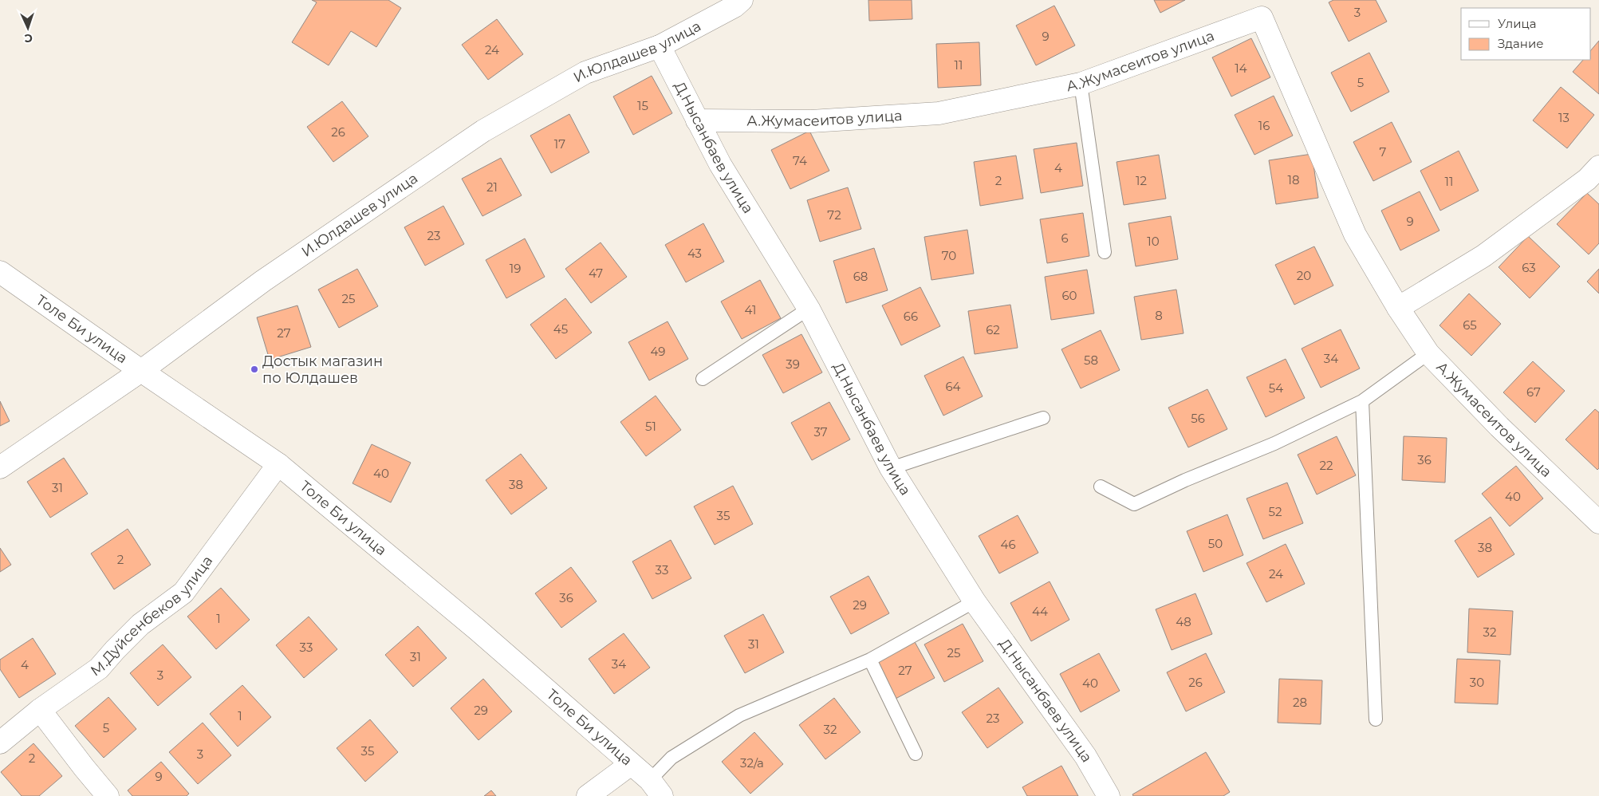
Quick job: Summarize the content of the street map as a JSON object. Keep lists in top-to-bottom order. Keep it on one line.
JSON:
{"streets":{"street":["И.Юлдашев улица","А.Жумасеитов улица","Д.Нысанбаев улица","Толе Би улица","М.Дуйсенбеков улица"]},"crossings":[["И.Юлдашев улица","Д.Нысанбаев улица"],["И.Юлдашев улица","Толе Би улица"],["А.Жумасеитов улица","Д.Нысанбаев улица"],["Толе Би улица","М.Дуйсенбеков улица"]],"places":["Достык магазин по Юлдашев"],"house_numbers":["3","9","24","11","14","5","15","13","16","26","17","7","74","4","18","2","12","11","21","72","9","23","6","10","43","70","63","19","47","20","68","60","25","41","8","66","65","45","62","27","49","34","58","39","64","54","67","56","51","37","36","22","40","38","31","40","52","35","50","46","38","2","33","24","36","29","44","1","48","32","31","33","25","31","34","4","27","3","26","30","40","28","29","1","23","5","32","35","3","2","32/a","9"],"legend":["Улица","Здание"],"north":"bottom"}
